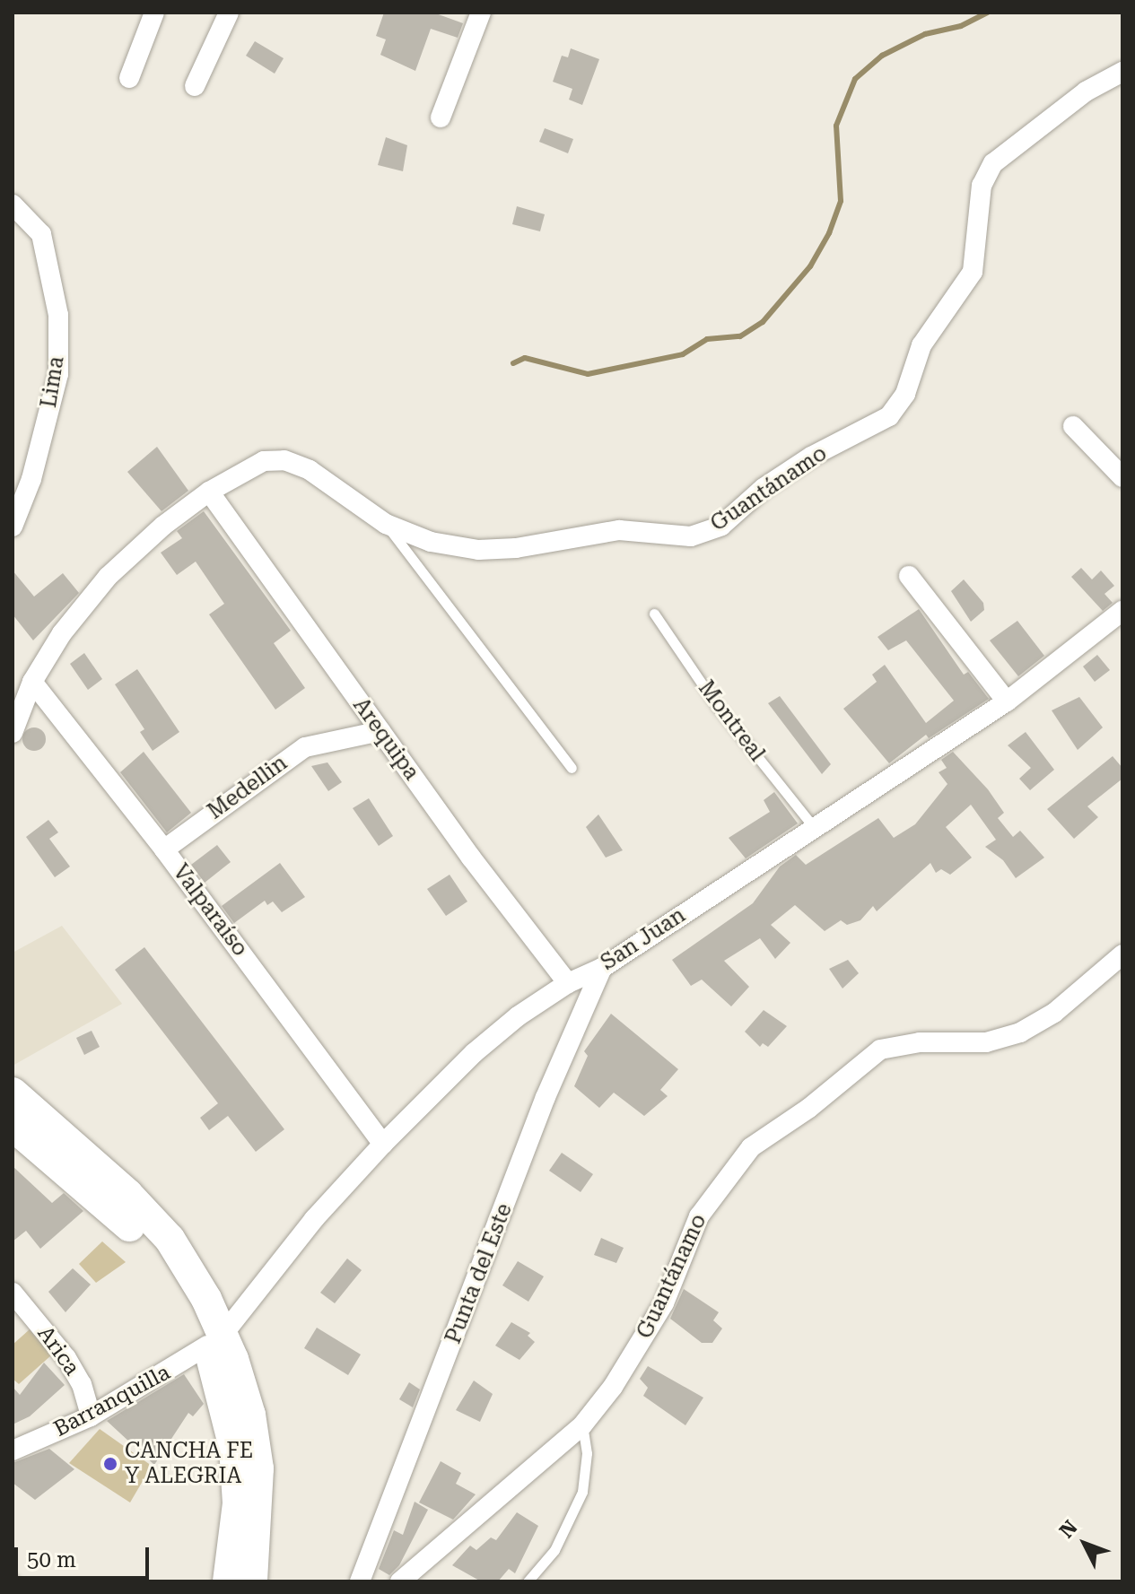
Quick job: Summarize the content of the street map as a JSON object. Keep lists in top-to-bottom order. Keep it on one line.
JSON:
{"streets":{"street":["Lima","Guantánamo","Arequipa","Medellin","Valparaíso","San Juan","Punta del Este","Arica","Barranquilla"],"lane":["Montreal"]},"crossings":[["Guantánamo","Arequipa"],["Guantánamo","Valparaíso"],["Montreal","San Juan"],["Arequipa","Medellin"],["Arequipa","San Juan"],["Medellin","Valparaíso"],["Valparaíso","San Juan"],["San Juan","Punta del Este"],["San Juan","Barranquilla"],["Arica","Barranquilla"]],"places":["CANCHA FE Y ALEGRIA"],"scale_bar":"50 m","north":"top left"}
